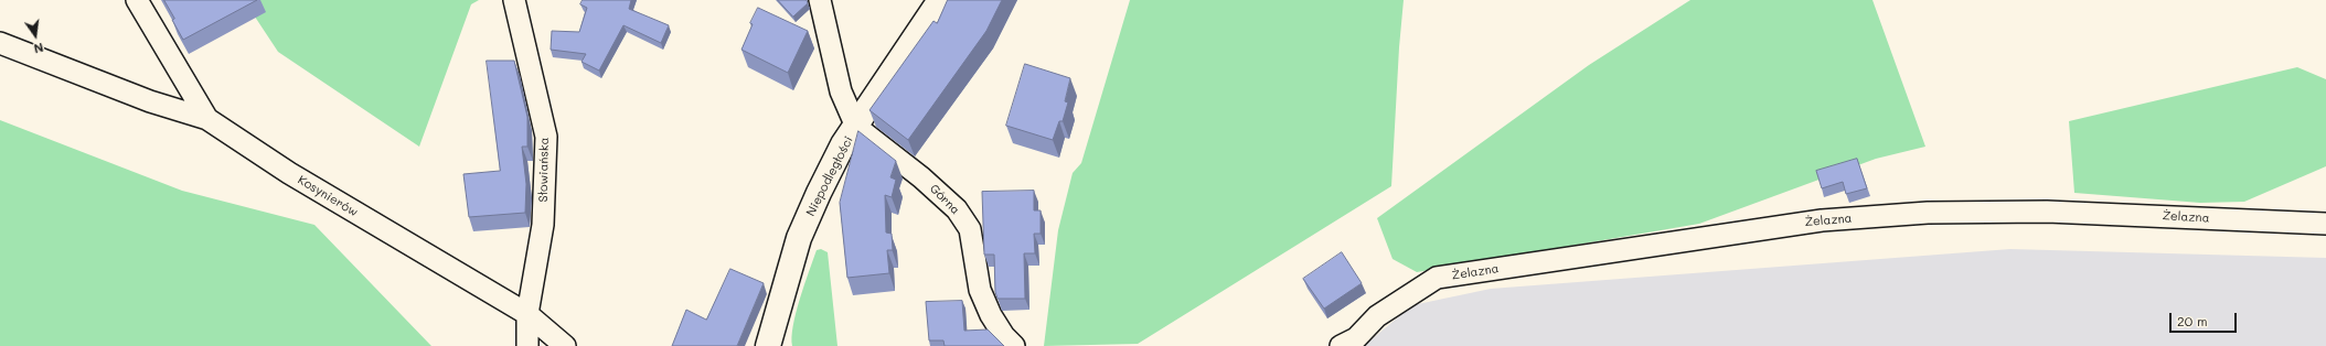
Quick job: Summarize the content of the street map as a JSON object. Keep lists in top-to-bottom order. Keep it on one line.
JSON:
{"streets":{"main road":["Niepodległości"],"street":["Słowiańska","Kosynierów","Górna","Żelazna"]},"crossings":[["Słowiańska","Kosynierów"],["Niepodległości","Górna"]],"scale_bar":"20 m","north":"bottom"}
